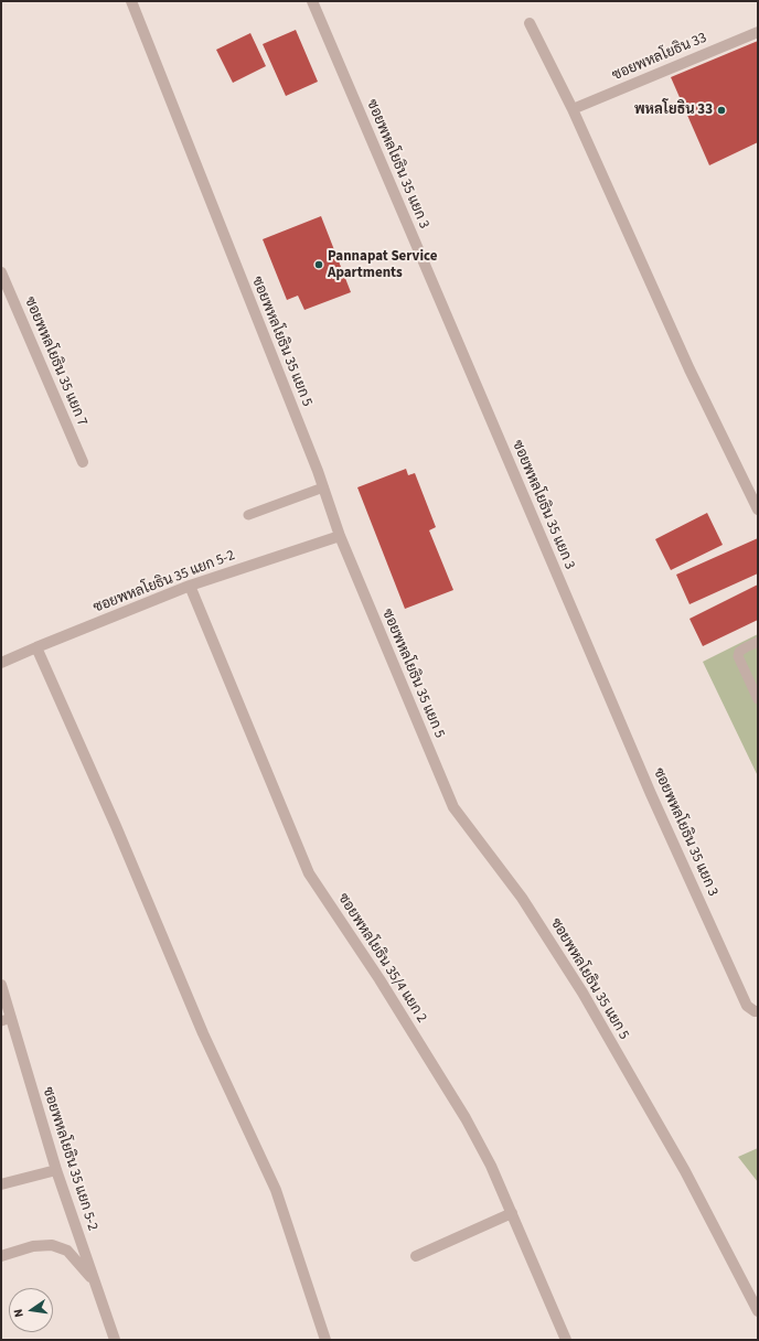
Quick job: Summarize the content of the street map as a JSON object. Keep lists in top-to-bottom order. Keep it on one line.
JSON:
{"streets":{"street":["ซอยพหลโยธิน 33","ซอยพหลโยธิน 35 แยก 3","ซอยพหลโยธิน 35 แยก 5","ซอยพหลโยธิน 35 แยก 7","ซอยพหลโยธิน 35 แยก 5-2","ซอยพหลโยธิน 35/4 แยก 2"]},"crossings":[["ซอยพหลโยธิน 35 แยก 5","ซอยพหลโยธิน 35 แยก 5-2"],["ซอยพหลโยธิน 35 แยก 5-2","ซอยพหลโยธิน 35/4 แยก 2"]],"places":["พหลโยธิน 33","Pannapat Service Apartments"],"north":"left"}
